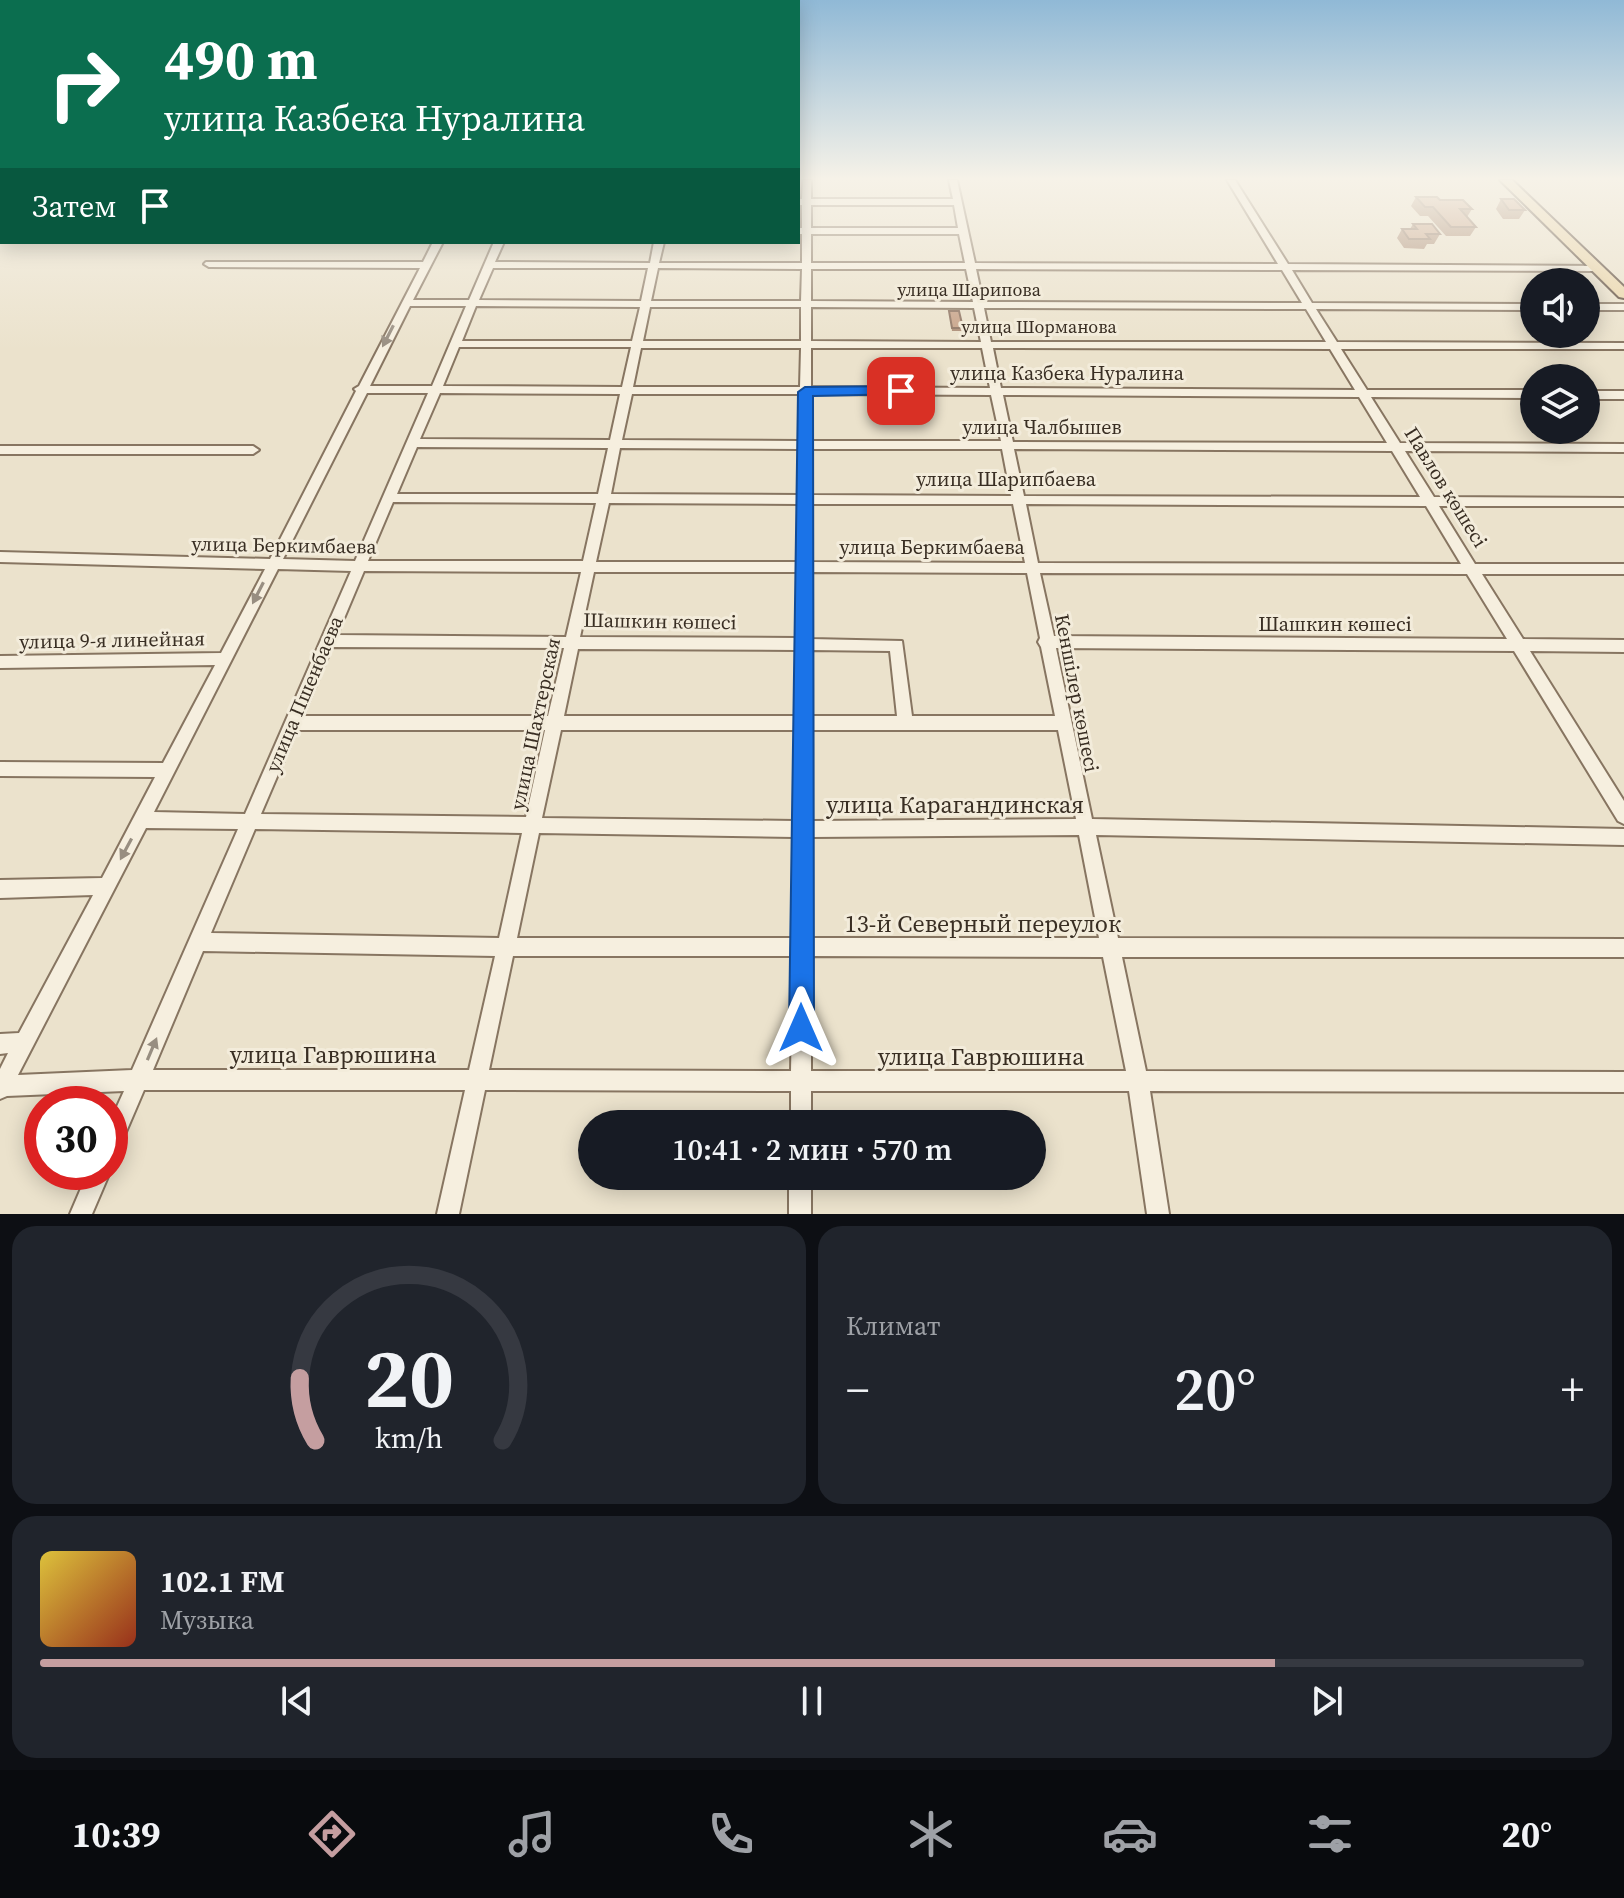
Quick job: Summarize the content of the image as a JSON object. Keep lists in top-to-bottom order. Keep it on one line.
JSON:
{"streets":{"street":["улица Шарипова","улица Шорманова","улица Казбека Нуралина","улица Чалбышев","улица Шарипбаева","Павлов көшесі","улица Беркимбаева","Шашкин көшесі","улица 9-я линейная","Кеншілер көшесі","улица Пшенбаева","улица Шахтерская","улица Карагандинская","13-й Северный переулок","улица Гаврюшина"]},"crossings":[["улица Шарипова","Павлов көшесі"],["улица Шарипова","Кеншілер көшесі"],["улица Шарипова","улица Пшенбаева"],["улица Шарипова","улица Шахтерская"],["улица Шорманова","Павлов көшесі"],["улица Шорманова","Кеншілер көшесі"],["улица Шорманова","улица Пшенбаева"],["улица Шорманова","улица Шахтерская"],["улица Казбека Нуралина","Павлов көшесі"],["улица Казбека Нуралина","Кеншілер көшесі"],["улица Казбека Нуралина","улица Пшенбаева"],["улица Казбека Нуралина","улица Шахтерская"],["улица Чалбышев","Павлов көшесі"],["улица Чалбышев","Кеншілер көшесі"],["улица Чалбышев","улица Пшенбаева"],["улица Чалбышев","улица Шахтерская"],["улица Шарипбаева","Павлов көшесі"],["улица Шарипбаева","Кеншілер көшесі"],["улица Шарипбаева","улица Пшенбаева"],["улица Шарипбаева","улица Шахтерская"],["Павлов көшесі","улица Беркимбаева"],["Павлов көшесі","Шашкин көшесі"],["улица Беркимбаева","Кеншілер көшесі"],["улица Беркимбаева","улица Пшенбаева"],["улица Беркимбаева","улица Шахтерская"],["Шашкин көшесі","Кеншілер көшесі"],["Шашкин көшесі","улица Пшенбаева"],["Шашкин көшесі","улица Шахтерская"],["Кеншілер көшесі","улица Карагандинская"],["Кеншілер көшесі","13-й Северный переулок"],["Кеншілер көшесі","улица Гаврюшина"],["улица Пшенбаева","улица Карагандинская"],["улица Пшенбаева","13-й Северный переулок"],["улица Пшенбаева","улица Гаврюшина"],["улица Шахтерская","улица Карагандинская"],["улица Шахтерская","13-й Северный переулок"],["улица Шахтерская","улица Гаврюшина"]],"page":{"turn":["490 m","улица Казбека Нуралина"],"then":"Затем","limit":"30","trip":"10:41 · 2 мин · 570 m","tile":"Климат","heat":["−","20°","+"],"song":["102.1 FM","Музыка"],"tabs":["10:39","20°"],"gauge":["20","km/h"]}}
